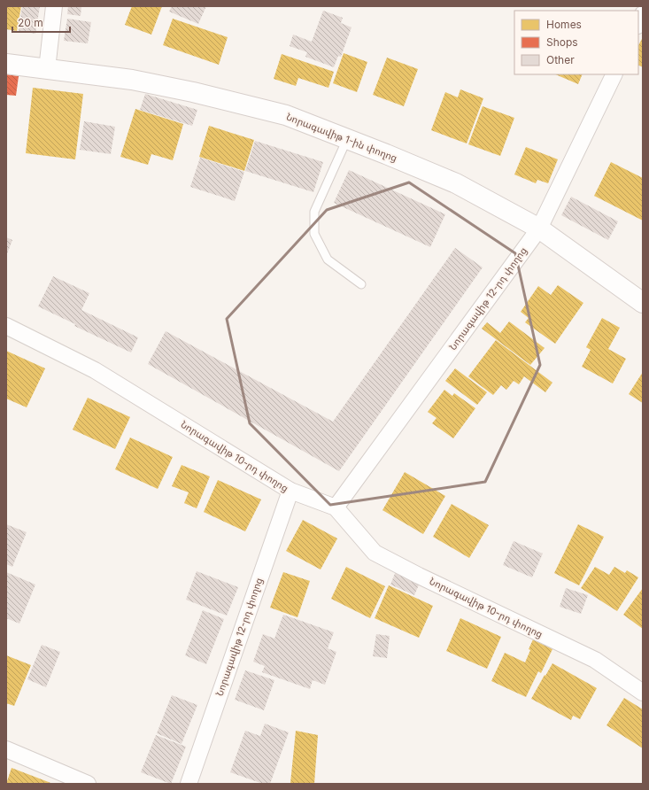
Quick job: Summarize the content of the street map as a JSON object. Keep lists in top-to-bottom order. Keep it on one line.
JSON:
{"streets":{"main road":["Նորագավիթ 1-ին փողոց"],"street":["Նորագավիթ 12-րդ փողոց","Նորագավիթ 10-րդ փողոց"]},"crossings":[["Նորագավիթ 1-ին փողոց","Նորագավիթ 12-րդ փողոց"],["Նորագավիթ 12-րդ փողոց","Նորագավիթ 10-րդ փողոց"]],"legend":["Homes","Shops","Other"],"scale_bar":"20 m"}
